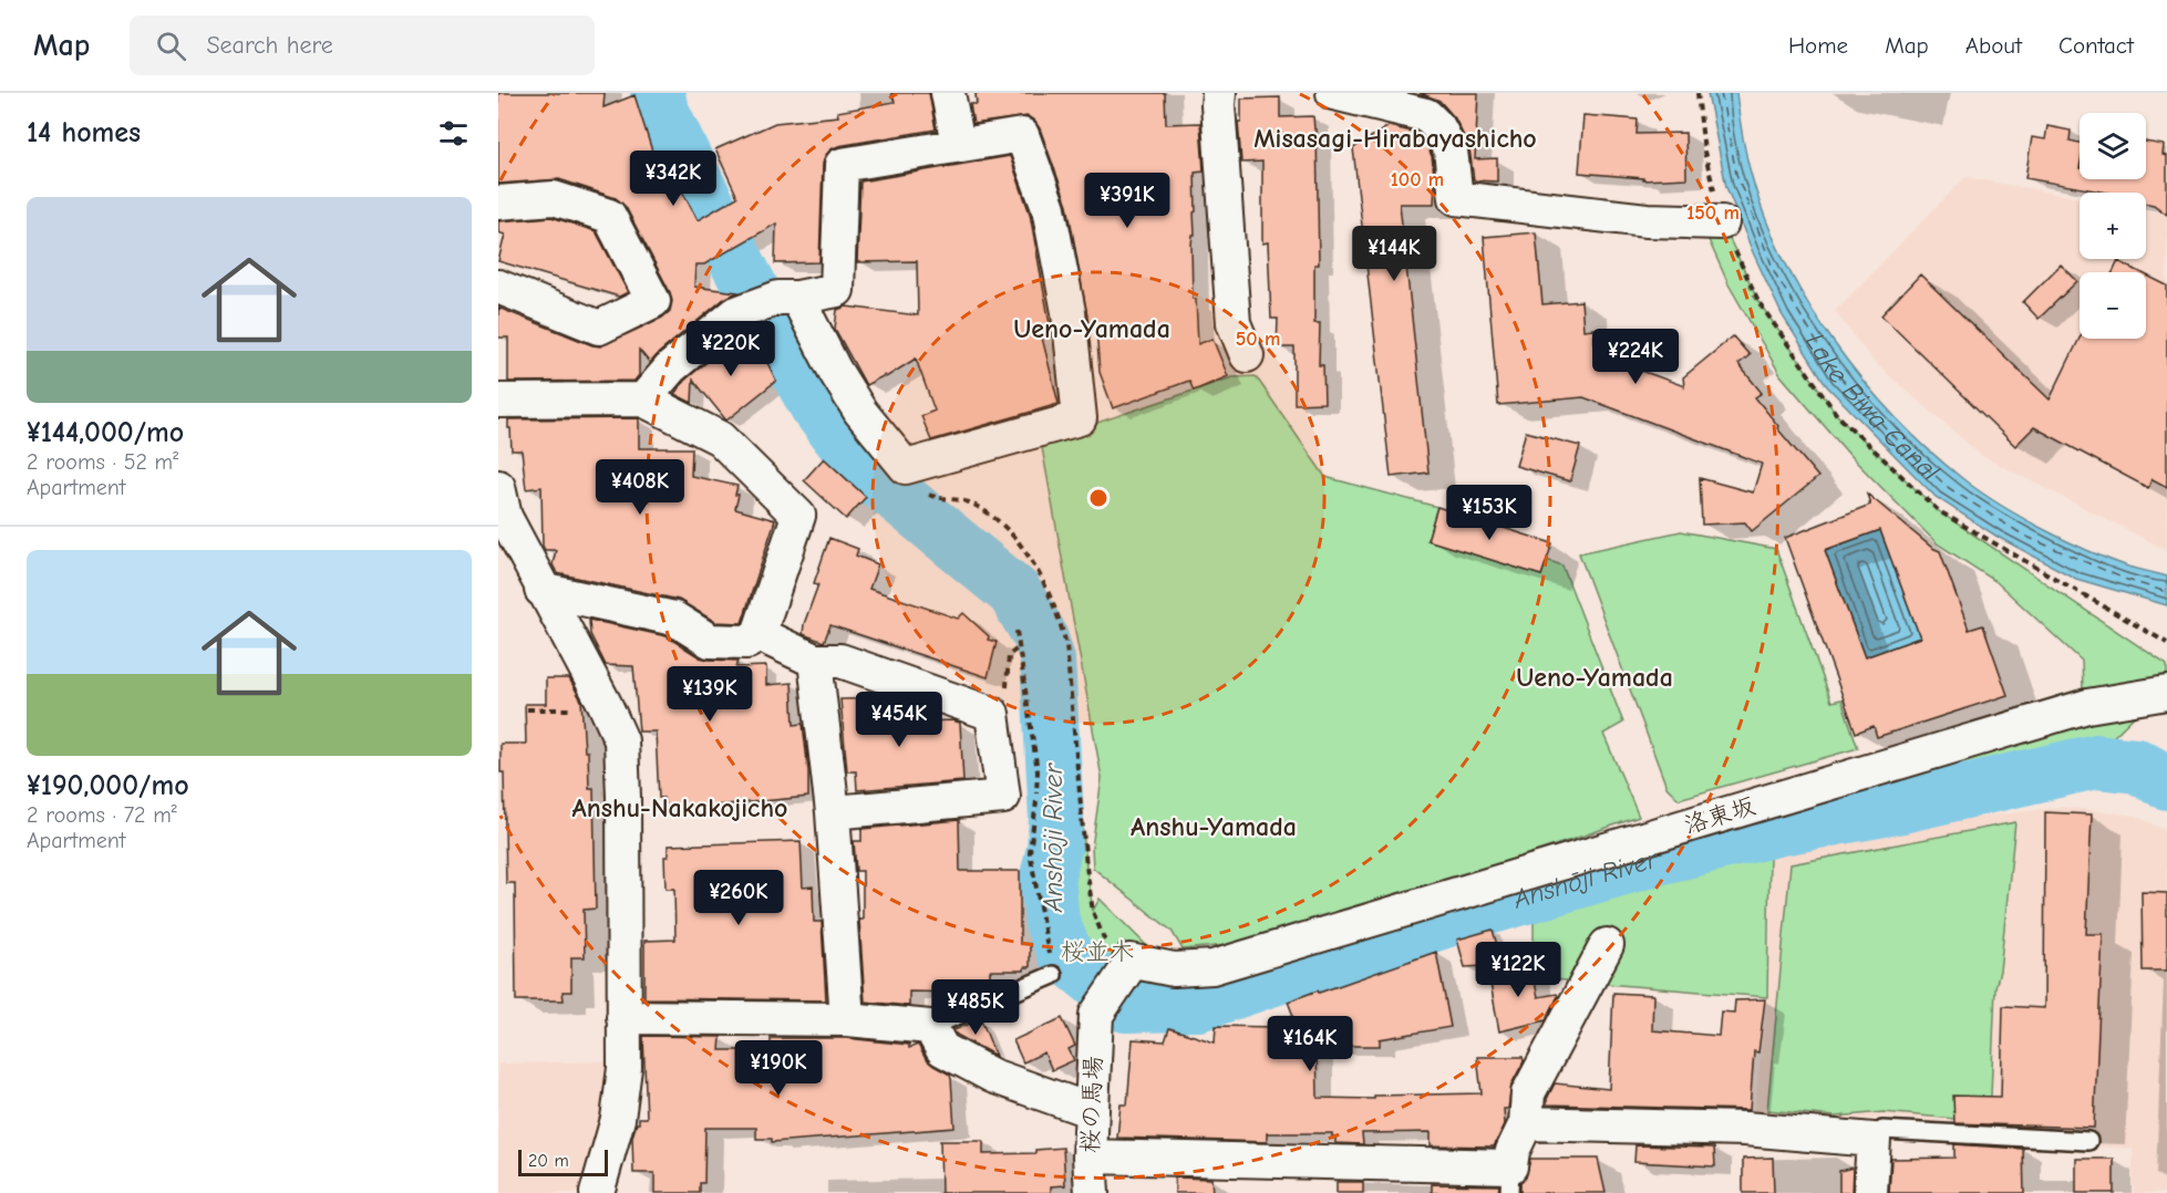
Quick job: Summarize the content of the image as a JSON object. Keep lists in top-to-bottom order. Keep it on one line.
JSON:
{"streets":{"street":["洛東坂","桜の馬場"]},"crossings":[["洛東坂","桜の馬場"]],"districts":["Misasagi-Hirabayashicho","Ueno-Yamada","Ueno-Yamada","Anshu-Nakakojicho","Anshu-Yamada"],"water":["Lake Biwa Canal","Anshōji River"],"parks":["桜並木"],"scale_bar":"20 m","page":{"header":"Map","search":"Search here","nav":["Home","Map","About","Contact"],"heading":"14 homes","map_buttons":["+","−"],"price":["¥342K","¥391K","¥144K","¥220K","¥224K","¥408K","¥153K","¥139K","¥454K","¥260K","¥122K","¥485K","¥164K","¥190K"],"list":[{"name":"¥144,000/mo","note":"2 rooms · 52 m² · Apartment"},{"name":"¥190,000/mo","note":"2 rooms · 72 m² · Apartment"}],"scale":"20 m"},"rings":["100 m","150 m","50 m"]}
